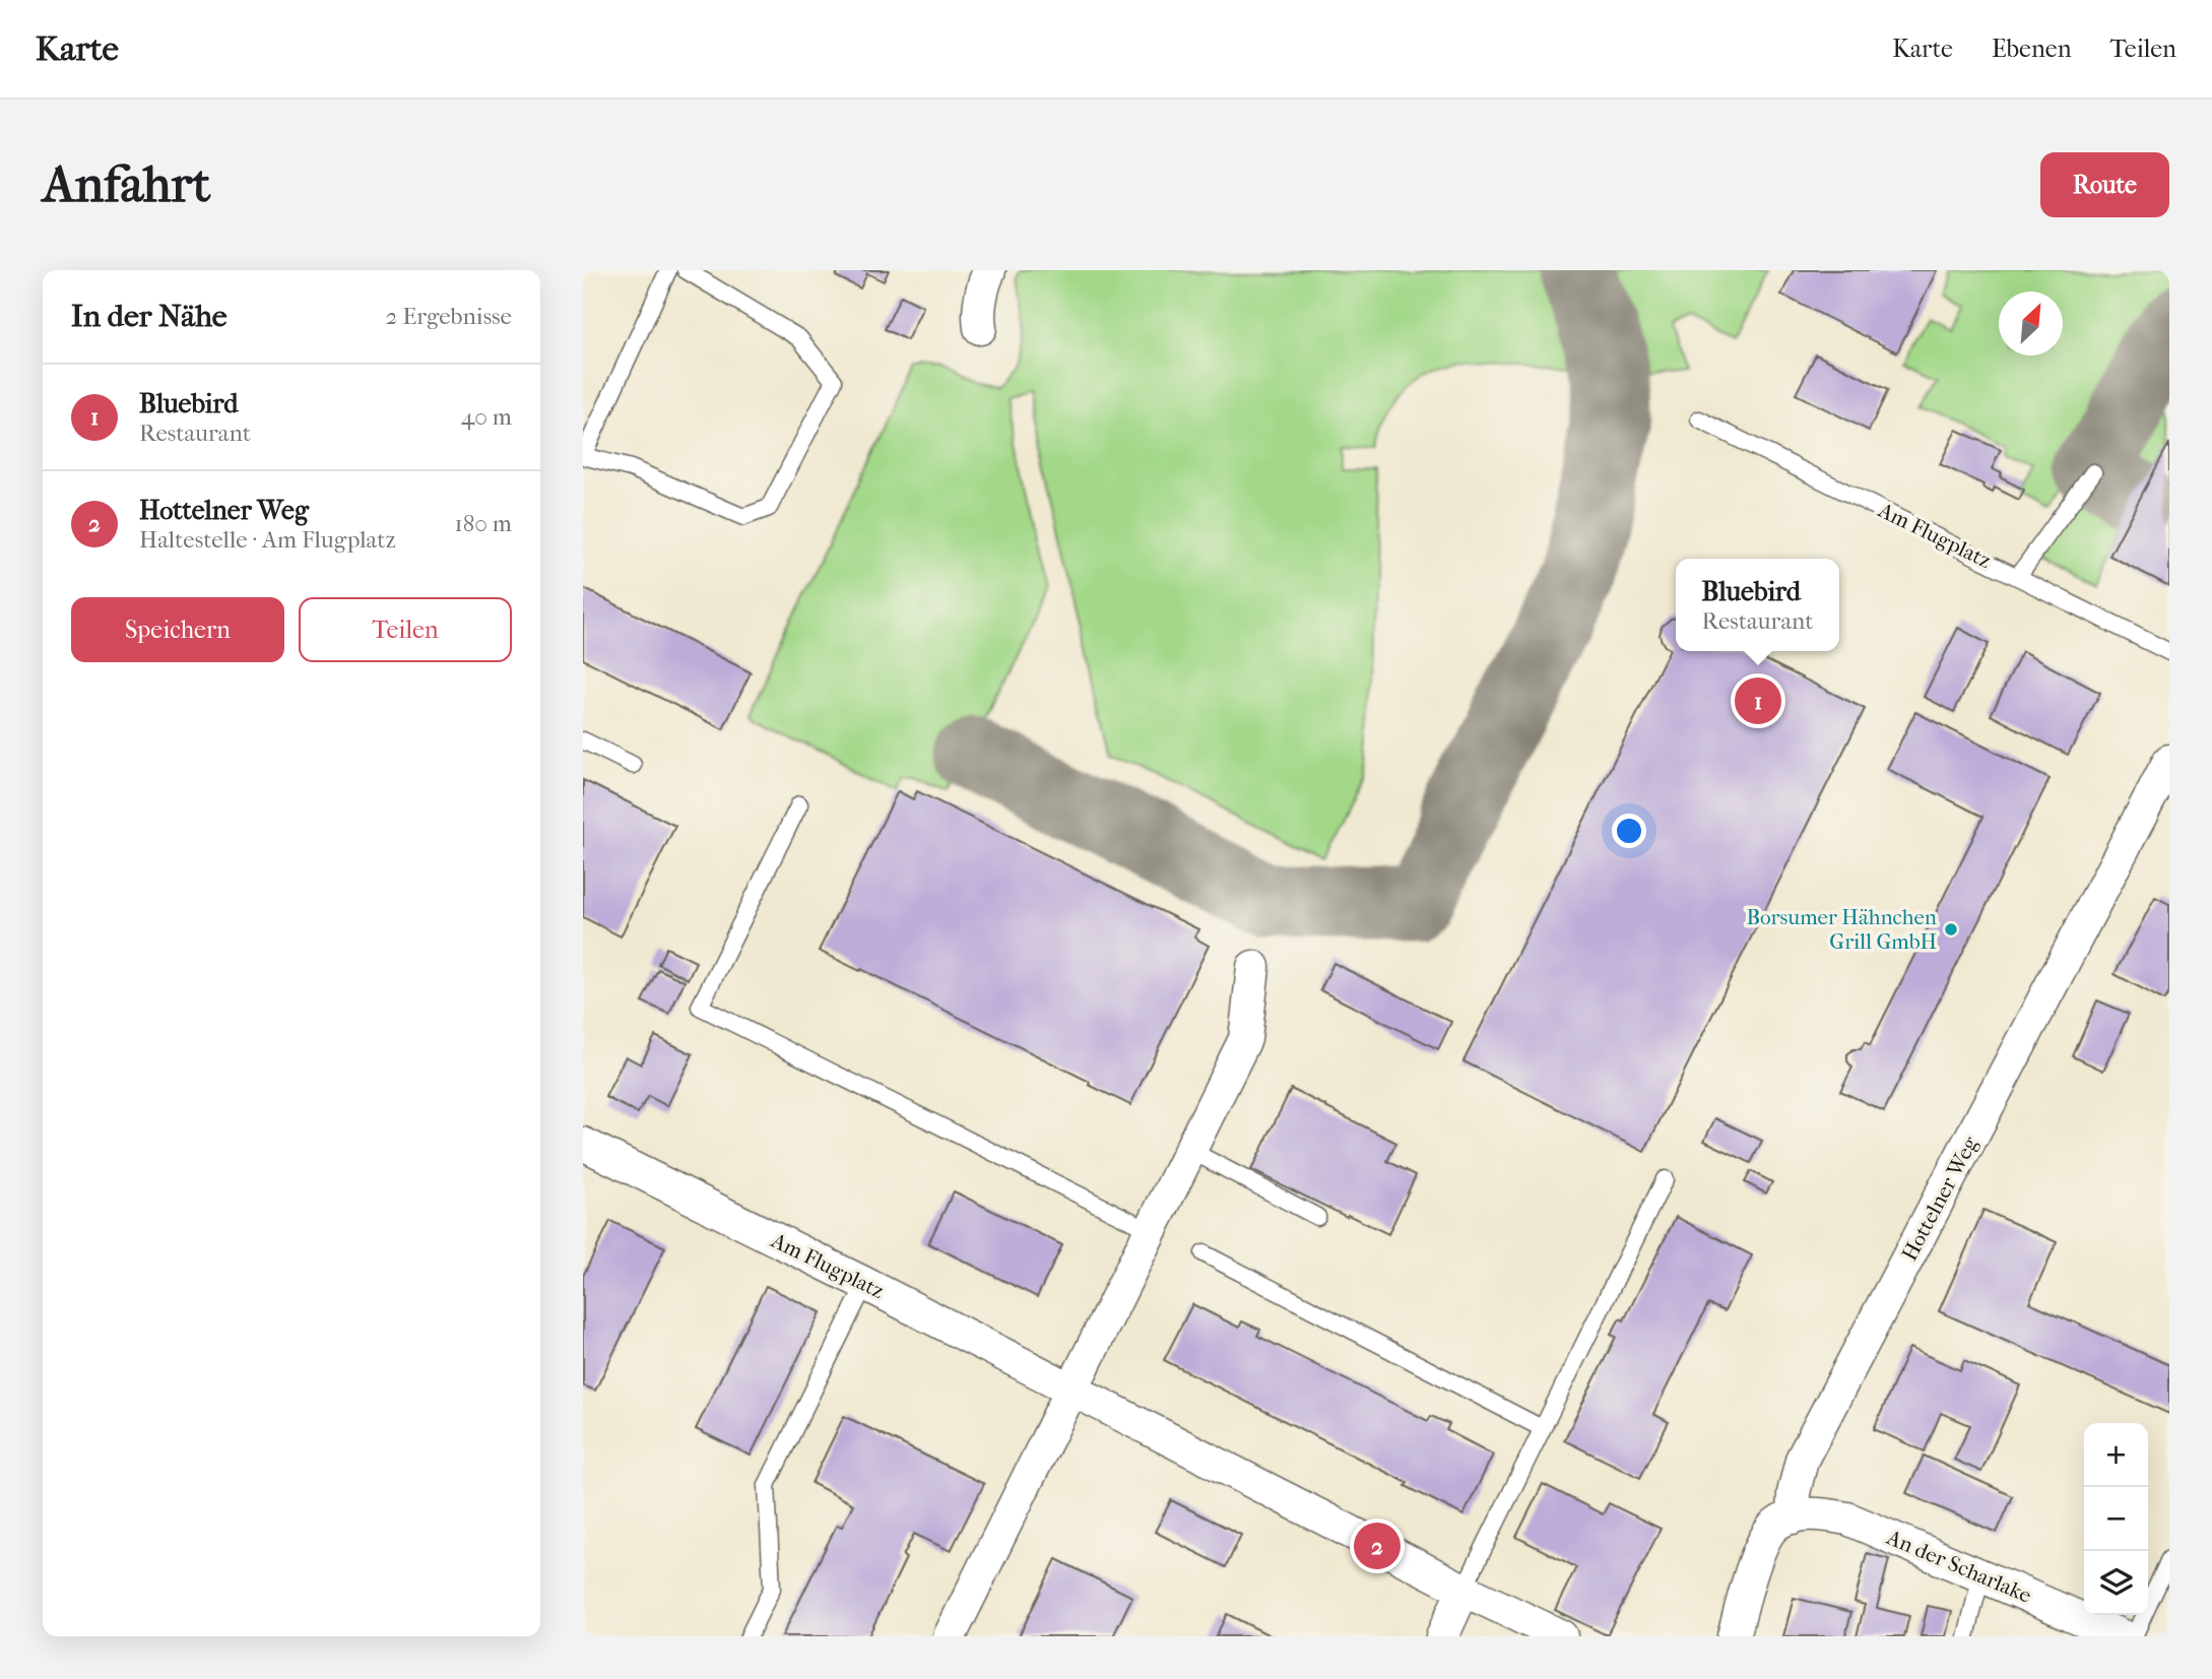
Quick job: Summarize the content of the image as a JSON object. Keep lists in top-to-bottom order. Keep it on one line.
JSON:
{"streets":{"street":["Am Flugplatz","Hottelner Weg","An der Scharlake"]},"crossings":[["Hottelner Weg","An der Scharlake"]],"places":["Borsumer Hähnchen Grill GmbH"],"north":"top right","page":{"header":"Karte","nav":["Karte","Ebenen","Teilen"],"buttons":["Route",["Speichern","Teilen"]],"title":"Anfahrt","heading":["In der Nähe","2 Ergebnisse"],"list":[{"mark":"1","name":"Bluebird","note":"Restaurant","value":"40 m"},{"mark":"2","name":"Hottelner Weg","note":"Haltestelle · Am Flugplatz","value":"180 m"}],"popup":["Bluebird","Restaurant"],"pins":["1","2"],"map_buttons":["+","−"]}}
